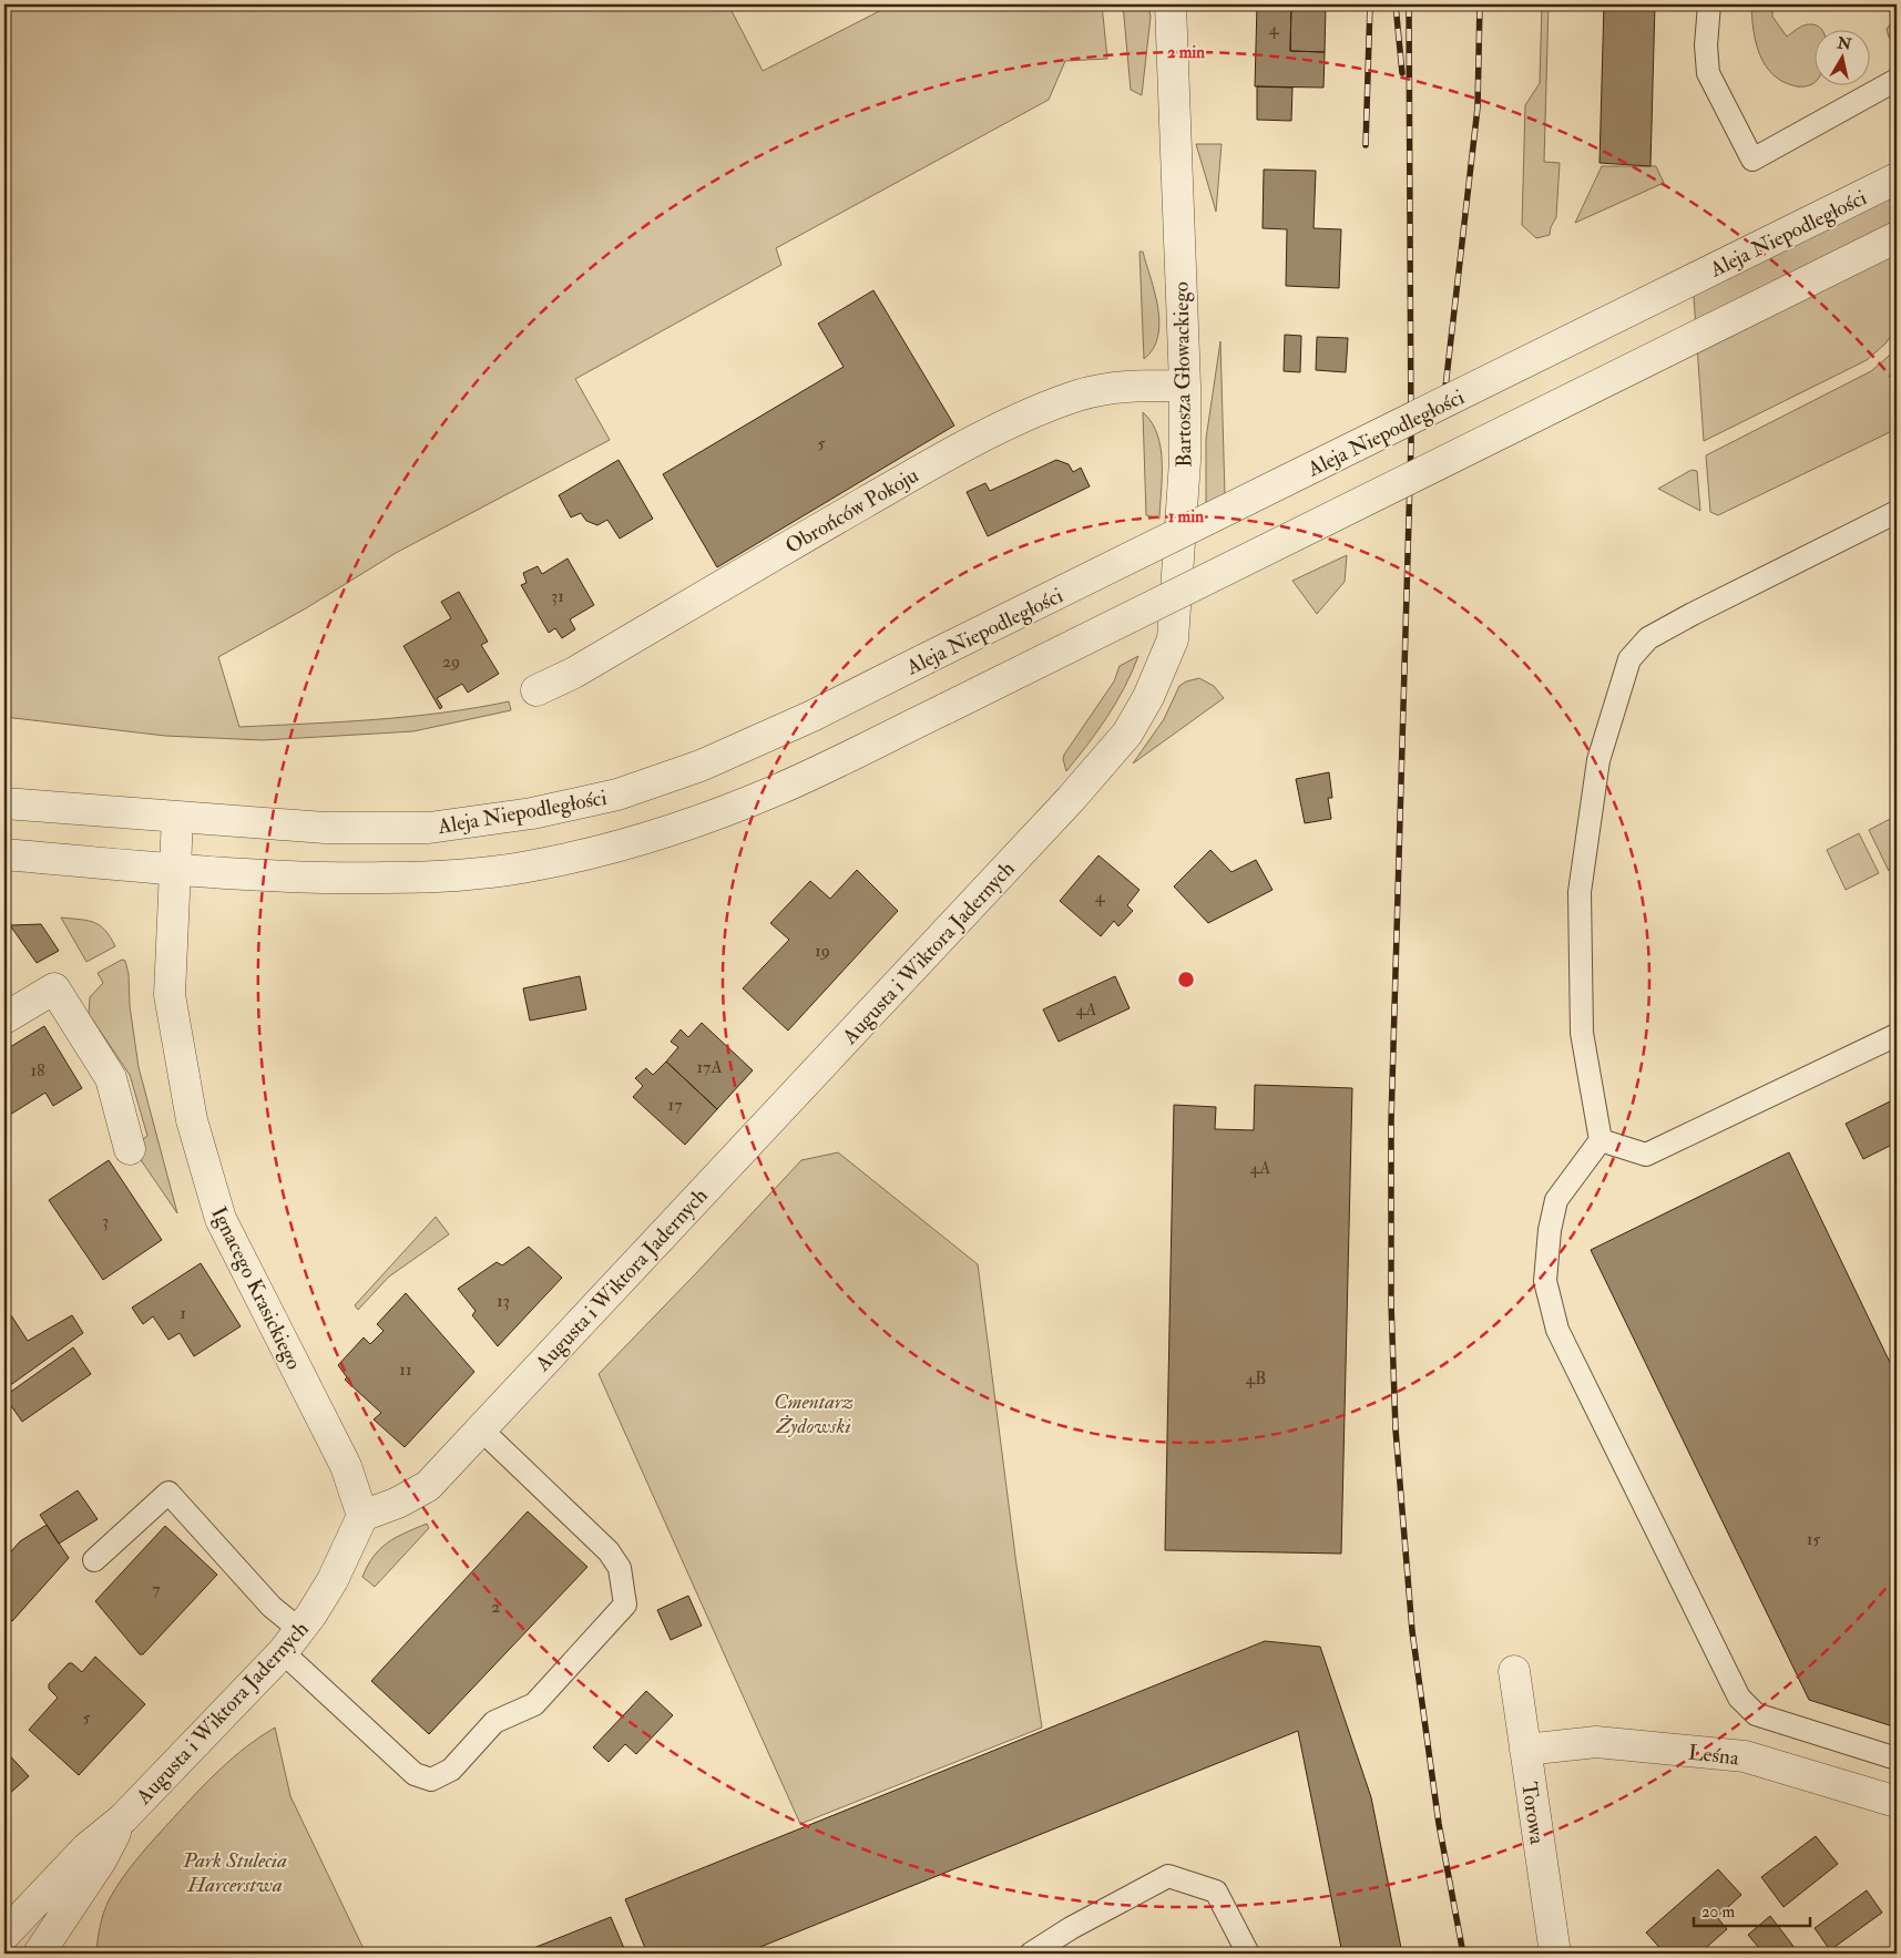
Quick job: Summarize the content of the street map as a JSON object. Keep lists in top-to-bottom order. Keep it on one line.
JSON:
{"streets":{"street":["Aleja Niepodległości","Bartosza Głowackiego","Obrońców Pokoju","Augusta i Wiktora Jadernych","Ignacego Krasickiego","Leśna","Torowa"]},"crossings":[["Aleja Niepodległości","Ignacego Krasickiego"],["Bartosza Głowackiego","Obrońców Pokoju"],["Bartosza Głowackiego","Augusta i Wiktora Jadernych"],["Augusta i Wiktora Jadernych","Ignacego Krasickiego"],["Leśna","Torowa"]],"parks":["Cmentarz Żydowski","Park Stulecia Harcerstwa"],"house_numbers":["4","5","31","29","4","19","4A","17A","18","17","4A","3","13","1","11","4B","15","7","2","5"],"scale_bar":"20 m","north":"top","rings":["2 min","1 min"]}
